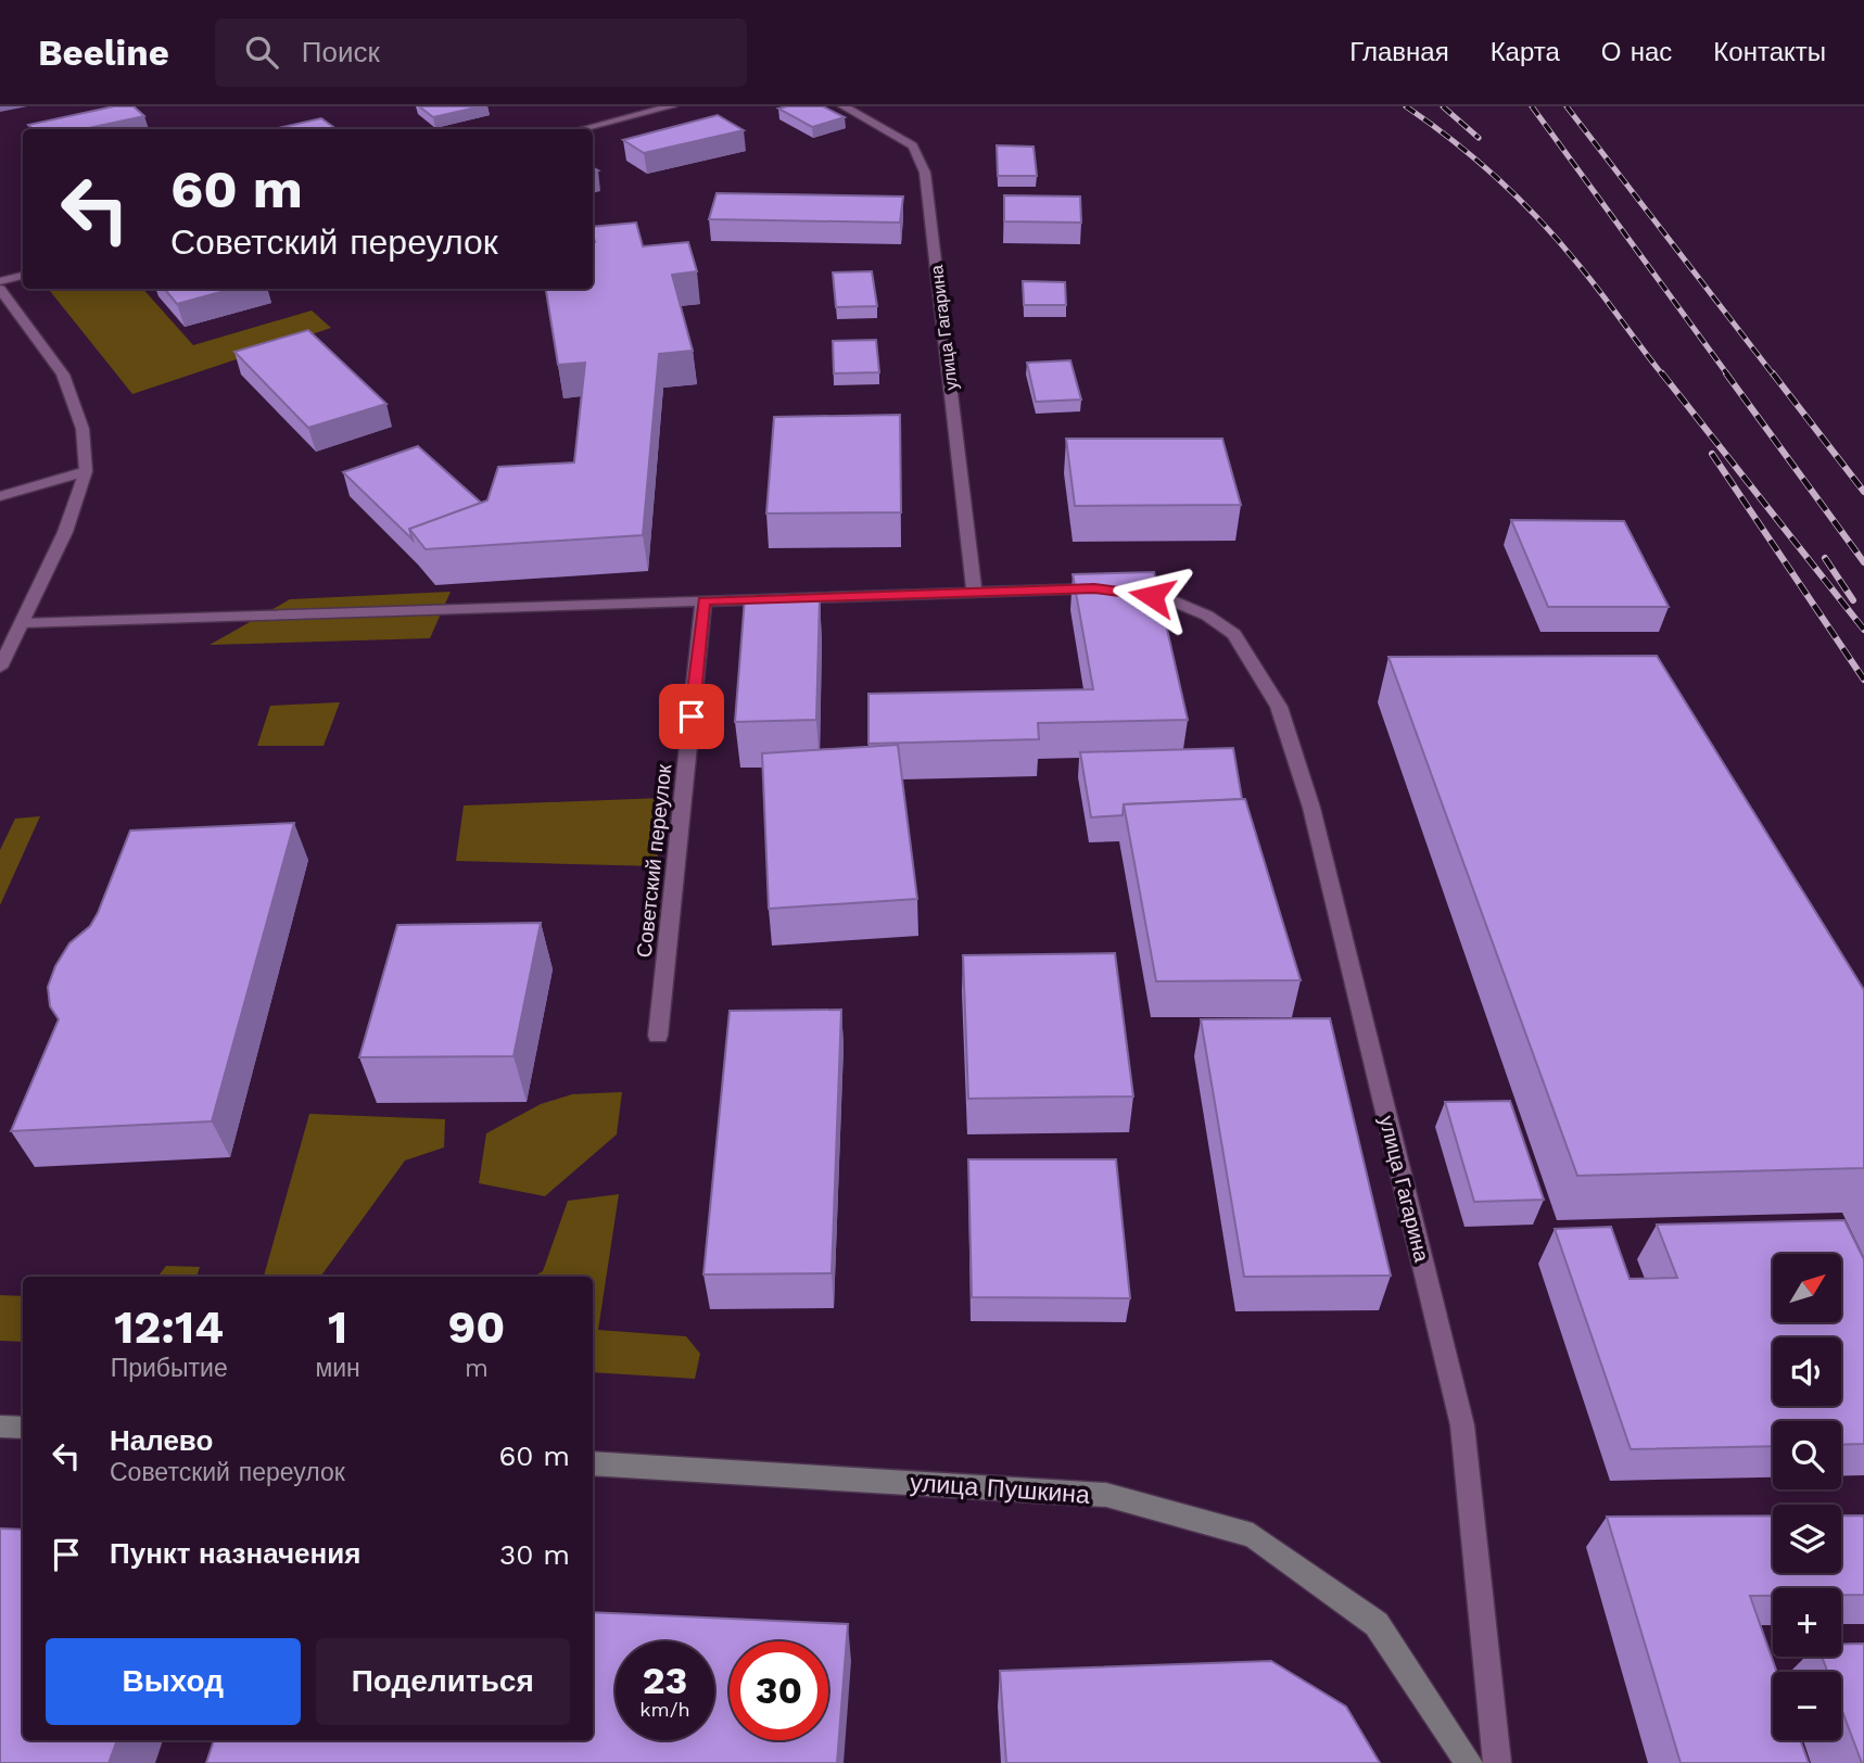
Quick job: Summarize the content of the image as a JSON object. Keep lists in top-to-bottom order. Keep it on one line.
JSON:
{"streets":{"main road":["улица Пушкина"],"street":["улица Гагарина","Советский переулок"]},"north":"top right","page":{"header":"Beeline","search":"Поиск","nav":["Главная","Карта","О нас","Контакты"],"turn":["60 m","Советский переулок"],"map_buttons":["+","−"],"eta":["12:14","Прибытие","1","мин","90","m"],"list":[{"name":"Налево","note":"Советский переулок","value":"60 m"},{"name":"Пункт назначения","value":"30 m"}],"buttons":["Выход","Поделиться"],"speed":"23 km/h","limit":"30"}}
